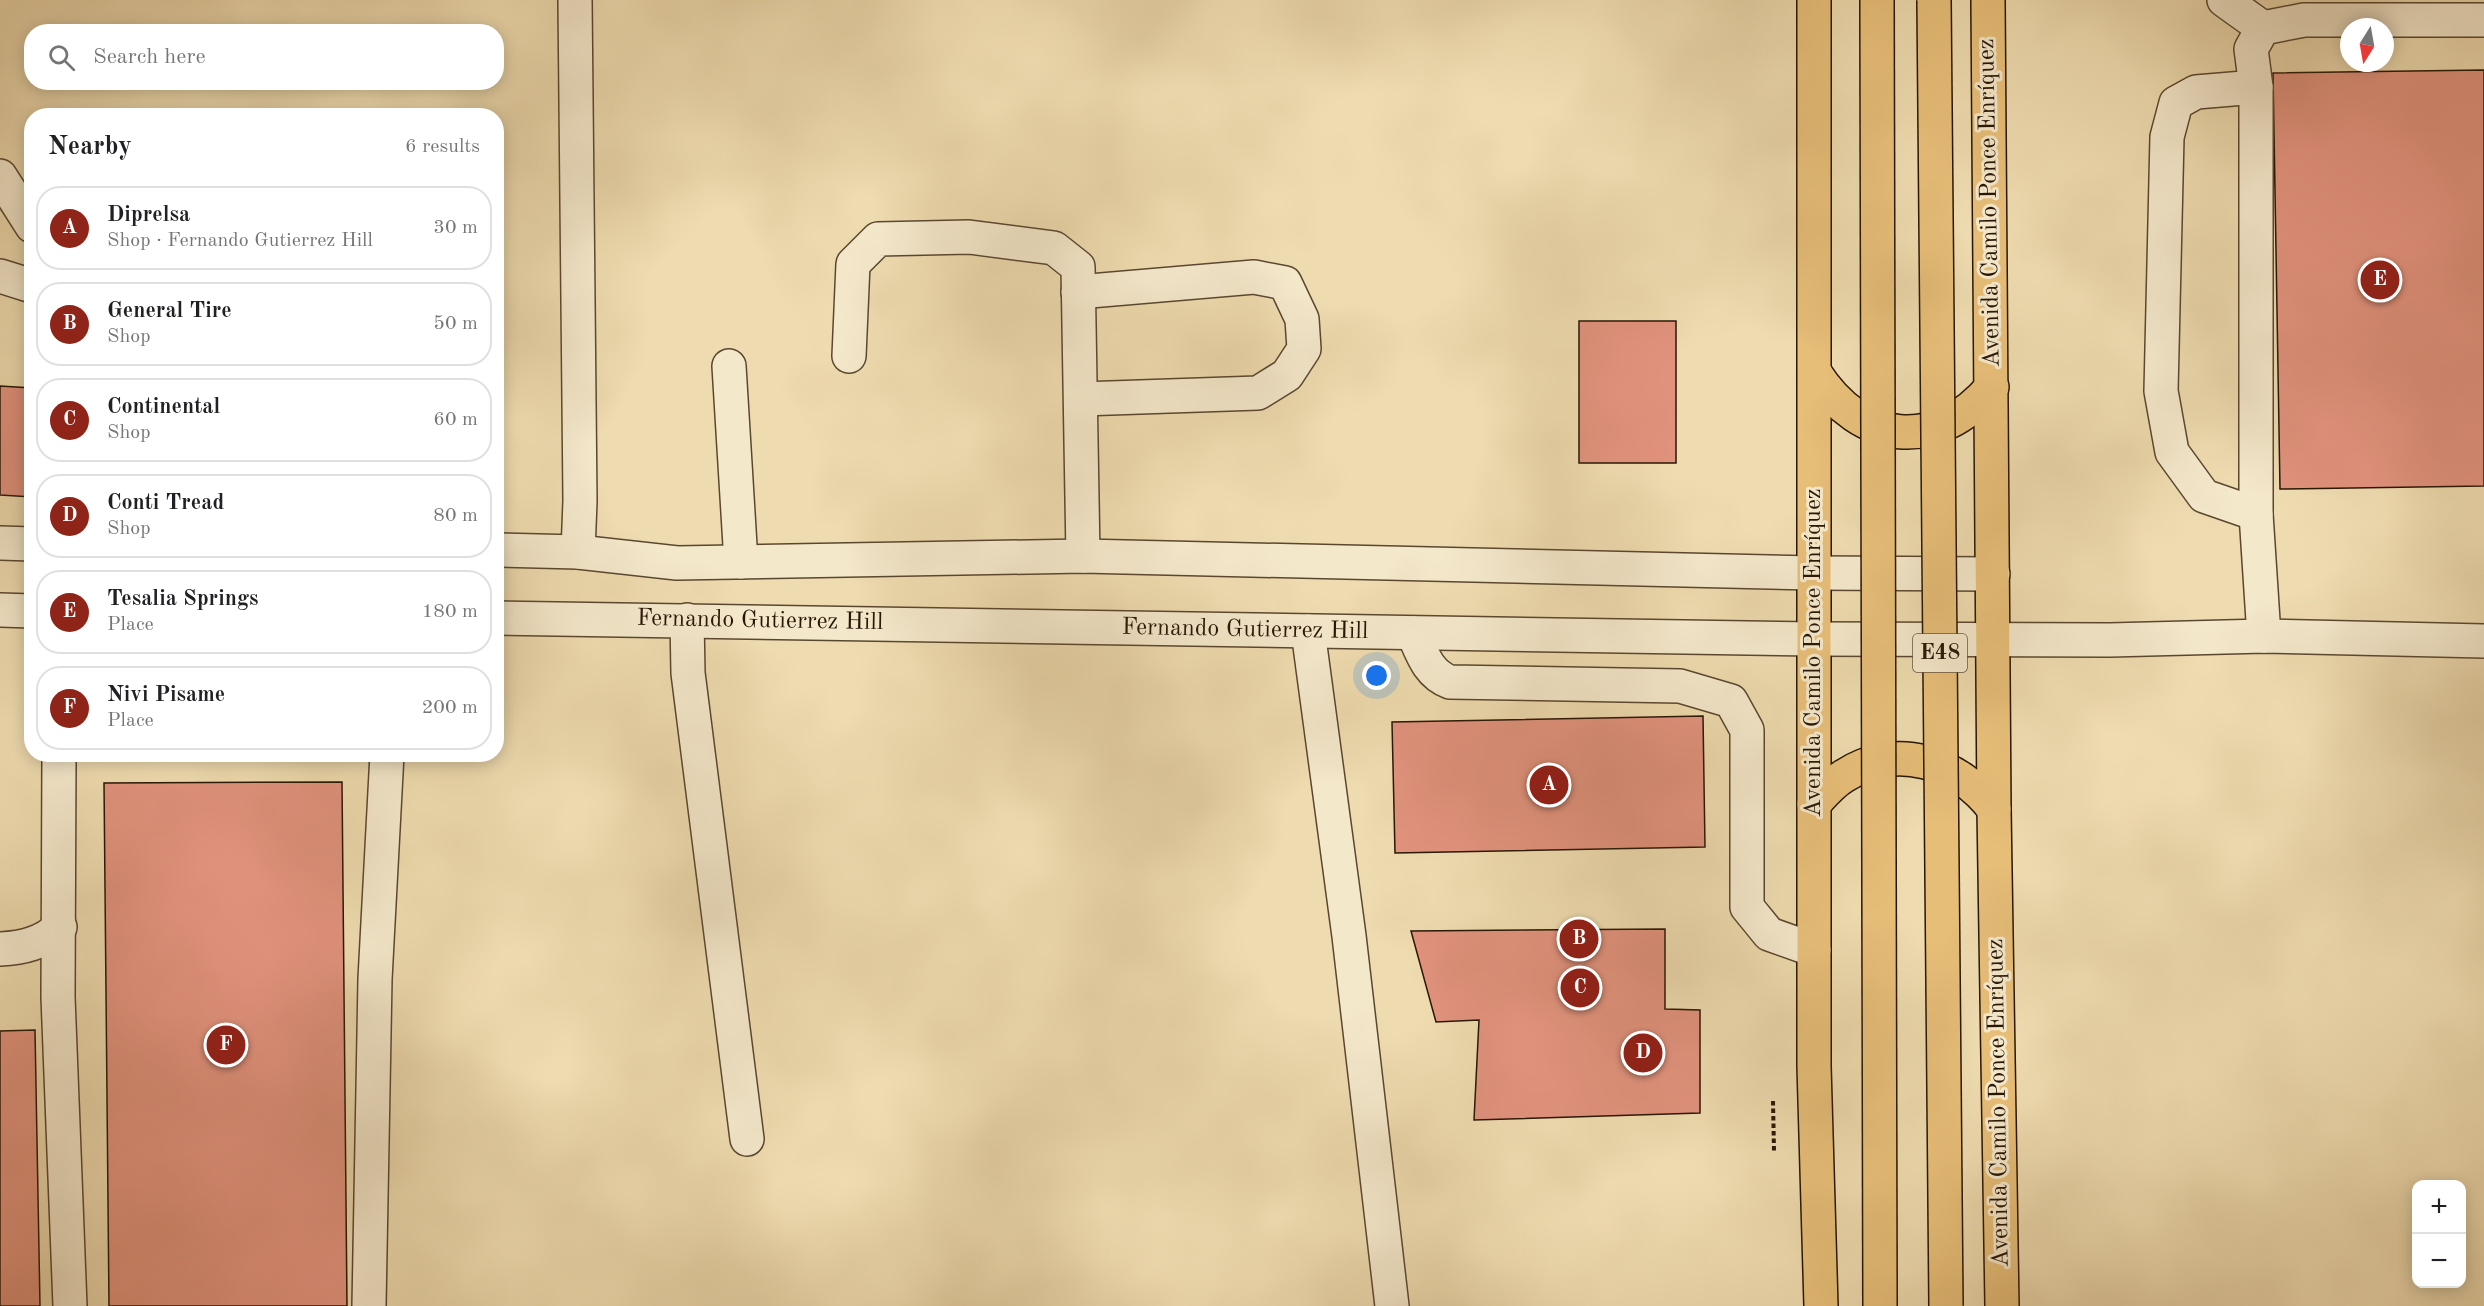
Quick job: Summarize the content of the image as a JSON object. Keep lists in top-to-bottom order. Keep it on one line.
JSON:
{"streets":{"main road":["Avenida Camilo Ponce Enríquez","E48"],"street":["Fernando Gutierrez Hill"]},"crossings":[["Avenida Camilo Ponce Enríquez","Fernando Gutierrez Hill"]],"north":"bottom","page":{"search":"Search here","heading":["Nearby","6 results"],"list":[{"mark":"A","name":"Diprelsa","note":"Shop · Fernando Gutierrez Hill","value":"30 m"},{"mark":"B","name":"General Tire","note":"Shop","value":"50 m"},{"mark":"C","name":"Continental","note":"Shop","value":"60 m"},{"mark":"D","name":"Conti Tread","note":"Shop","value":"80 m"},{"mark":"E","name":"Tesalia Springs","note":"Place","value":"180 m"},{"mark":"F","name":"Nivi Pisame","note":"Place","value":"200 m"}],"pins":["E","A","B","C","F","D"],"map_buttons":["+","−"]}}
